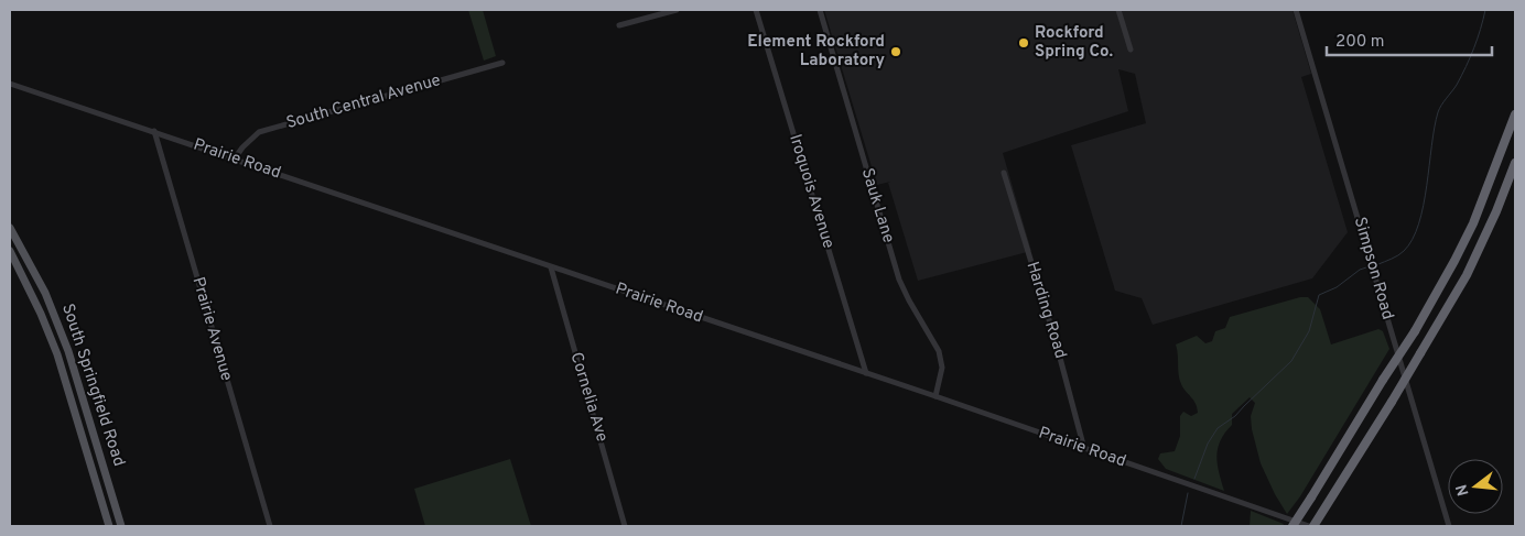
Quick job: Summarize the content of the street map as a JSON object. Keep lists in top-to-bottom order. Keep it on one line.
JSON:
{"streets":{"main road":["South Springfield Road"],"street":["South Central Avenue","Prairie Road","Iroquois Avenue","Sauk Lane","Simpson Road","Harding Road","Prairie Avenue","Cornelia Ave"]},"crossings":[["South Central Avenue","Prairie Road"],["Prairie Road","Iroquois Avenue"],["Prairie Road","Sauk Lane"],["Prairie Road","Harding Road"],["Prairie Road","Prairie Avenue"],["Prairie Road","Cornelia Ave"]],"places":["Rockford Spring Co.","Element Rockford Laboratory"],"scale_bar":"200 m","north":"left"}
